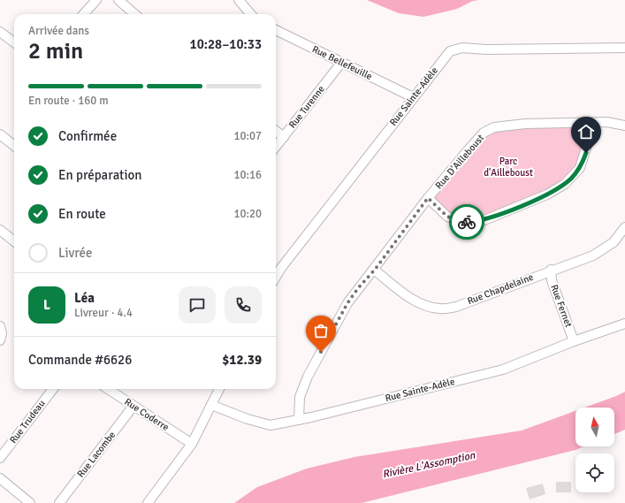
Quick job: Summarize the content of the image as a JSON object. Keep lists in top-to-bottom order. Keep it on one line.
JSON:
{"streets":{"street":["Rue Bellefeuille","Rue Sainte-Adèle","Rue Turenne","Rue D'Ailleboust","Rue Chapdelaine","Rue Fernet","Rue Coderre","Rue Trudeau","Rue Lacombe"]},"crossings":[["Rue Bellefeuille","Rue Sainte-Adèle"],["Rue Bellefeuille","Rue Turenne"],["Rue Sainte-Adèle","Rue D'Ailleboust"],["Rue Sainte-Adèle","Rue Fernet"],["Rue D'Ailleboust","Rue Chapdelaine"],["Rue Chapdelaine","Rue Fernet"],["Rue Coderre","Rue Lacombe"]],"water":["Rivière L'Assomption"],"parks":["Parc d'Ailleboust"],"north":"top","page":{"heading":["2 min","Arrivée dans","10:28–10:33"],"panel":["Léa","Livreur · 4.4","Commande #6626","$12.39"],"bar":"En route · 160 m","list":[["Confirmée","10:07"],["En préparation","10:16"],["En route","10:20"],"Livrée"],"round":"L"}}
